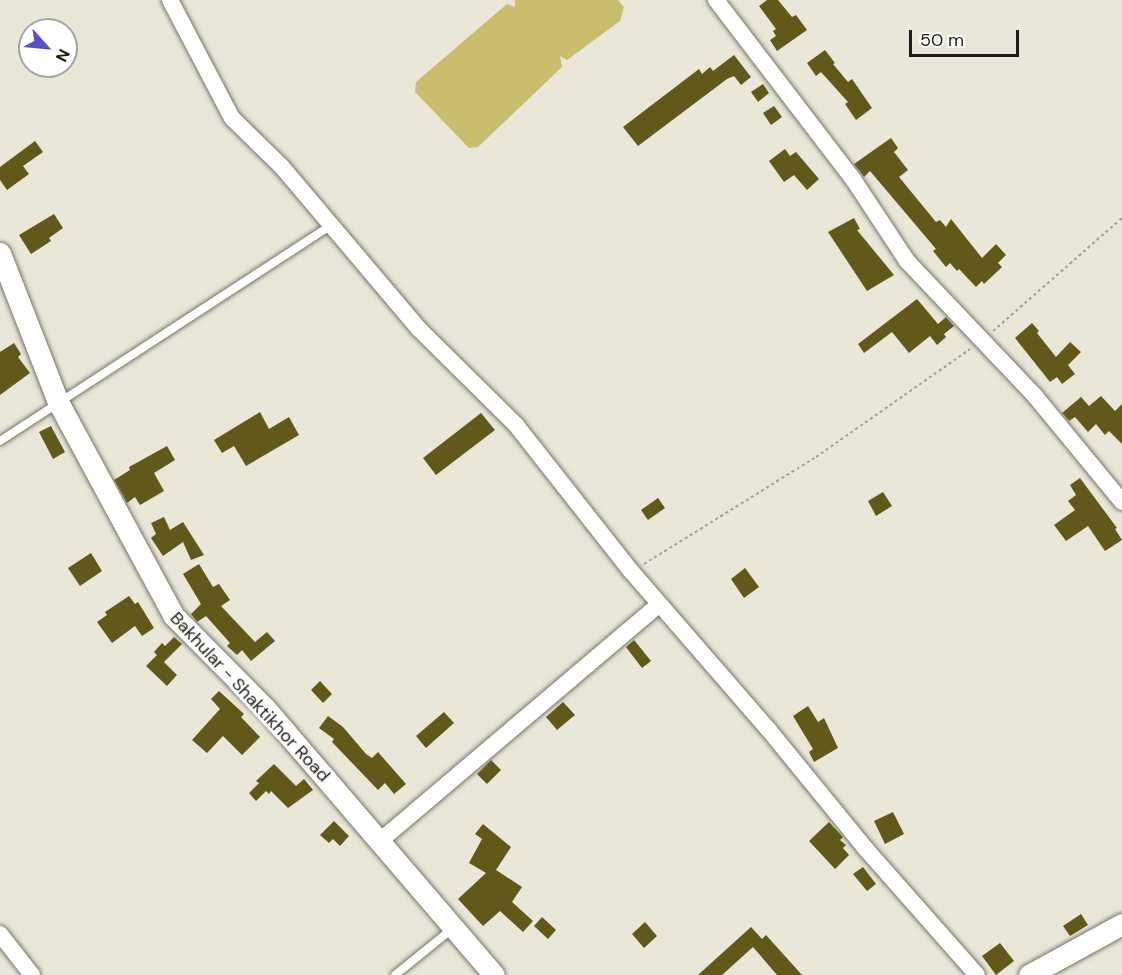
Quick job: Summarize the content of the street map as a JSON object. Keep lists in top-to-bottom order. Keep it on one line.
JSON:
{"streets":{"street":["Bakhular - Shaktikhor Road"]},"scale_bar":"50 m","north":"bottom right"}
